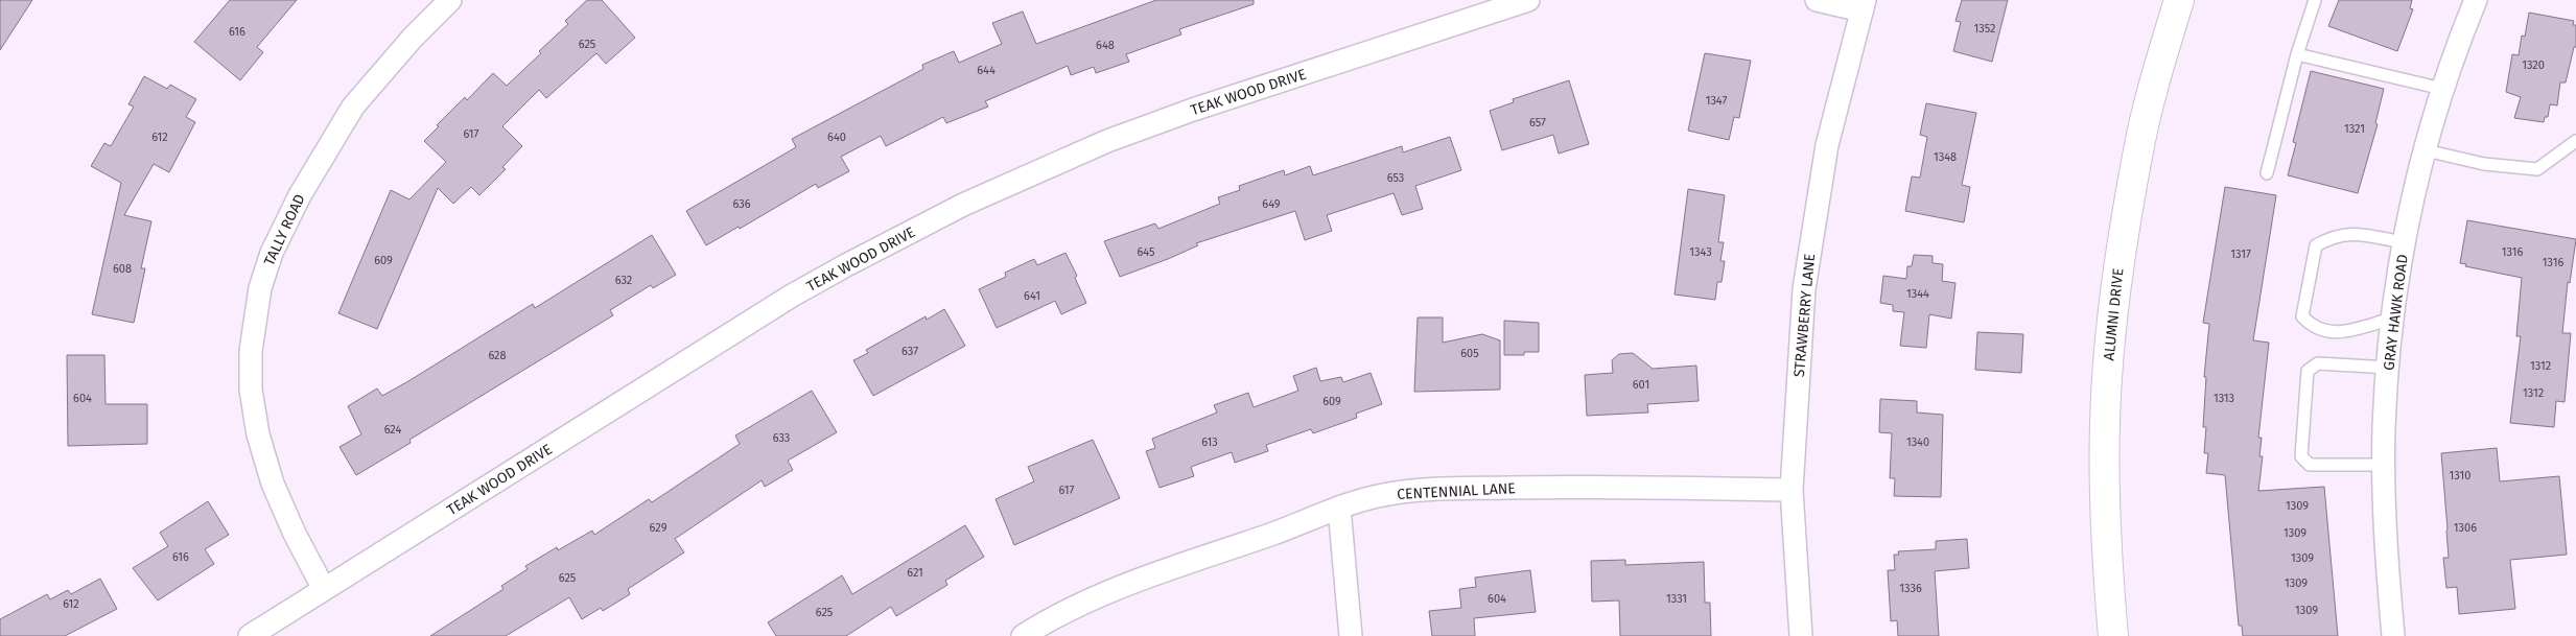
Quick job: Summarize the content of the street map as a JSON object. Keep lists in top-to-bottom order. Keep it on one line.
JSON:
{"streets":{"main road":["ALUMNI DRIVE"],"street":["TEAK WOOD DRIVE","TALLY ROAD","GRAY HAWK ROAD","STRAWBERRY LANE","CENTENNIAL LANE"]},"crossings":[["TEAK WOOD DRIVE","TALLY ROAD"],["STRAWBERRY LANE","CENTENNIAL LANE"]],"house_numbers":["1352","616","625","648","1320","644","1347","657","1321","617","612","640","1348","653","636","649","645","1343","1316","1317","609","1316","608","632","1344","641","637","605","628","1312","601","1312","604","1313","609","624","633","613","1340","1310","617","1309","629","1306","1309","616","1309","621","625","1309","1336","604","1331","612","1309","625"]}
